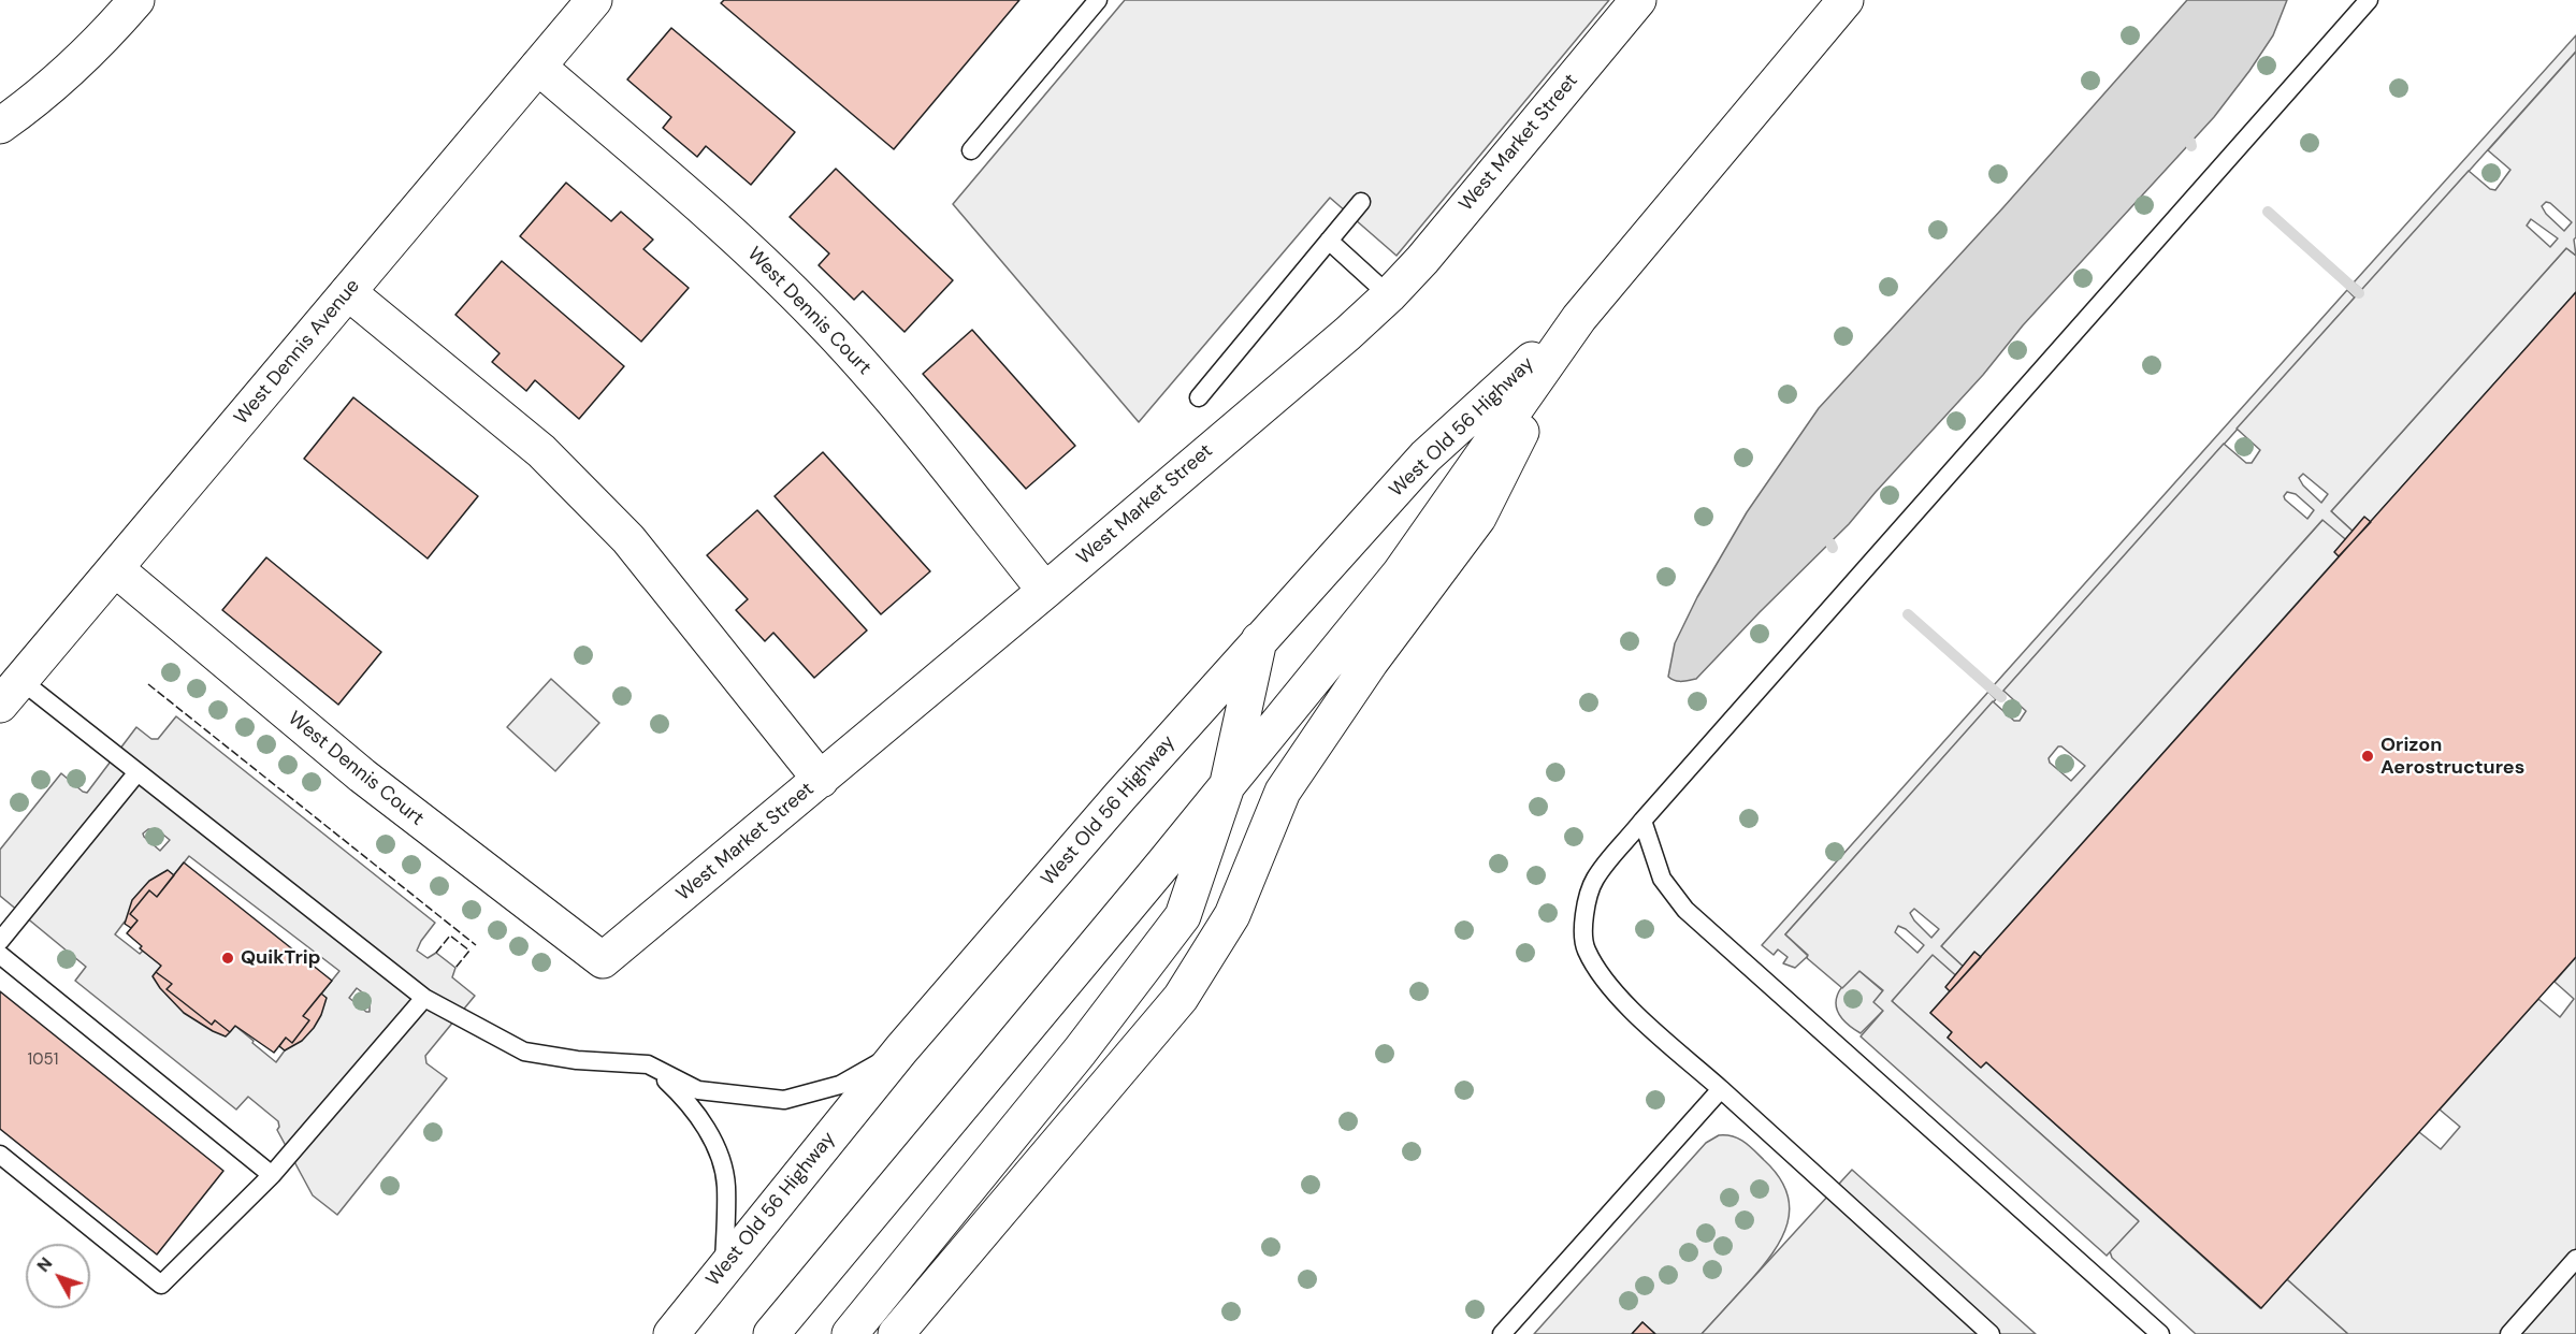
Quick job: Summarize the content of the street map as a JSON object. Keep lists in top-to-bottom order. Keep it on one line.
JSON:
{"streets":{"main road":["West Market Street","West Dennis Court","West Dennis Avenue","West Old 56 Highway"]},"crossings":[["West Market Street","West Dennis Court"],["West Dennis Court","West Dennis Avenue"]],"places":["Orizon Aerostructures","QuikTrip"],"house_numbers":["1051"],"north":"top left"}
